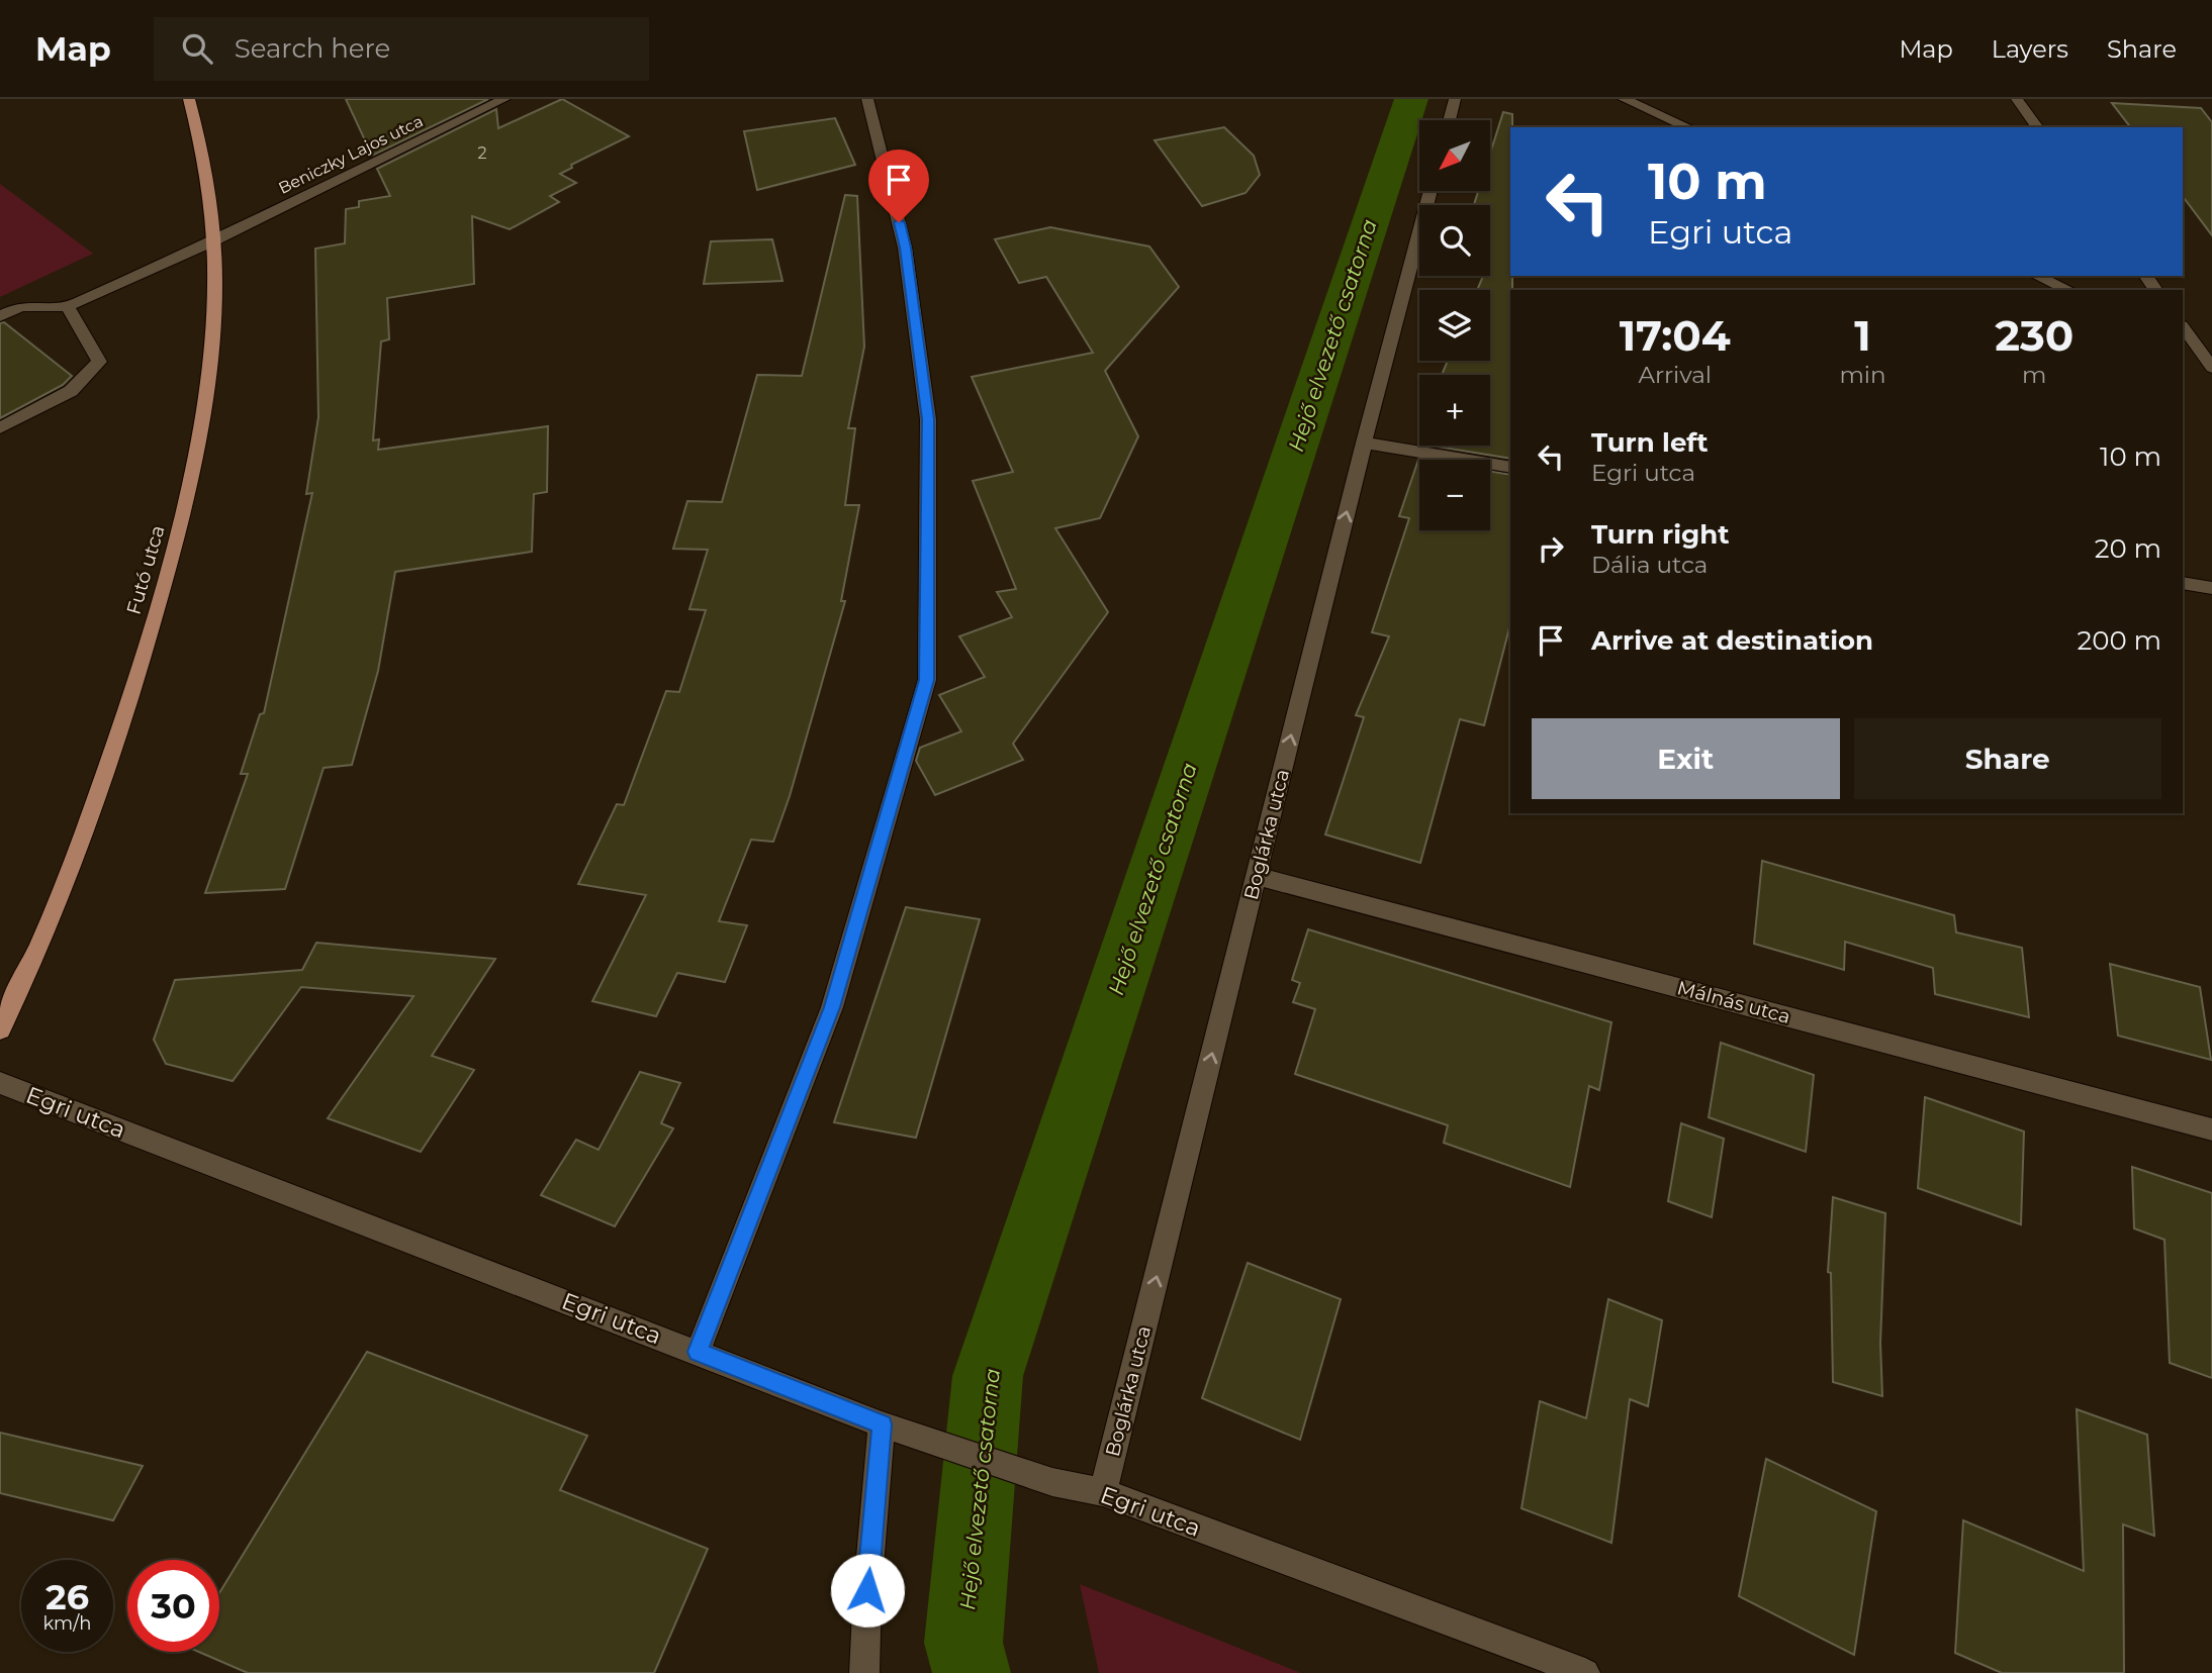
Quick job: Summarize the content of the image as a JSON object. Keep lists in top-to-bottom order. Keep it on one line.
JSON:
{"streets":{"main road":["Futó utca"],"street":["Beniczky Lajos utca","Boglárka utca","Málnás utca","Egri utca"]},"crossings":[["Beniczky Lajos utca","Futó utca"],["Boglárka utca","Málnás utca"],["Boglárka utca","Egri utca"]],"one_way":["Boglárka utca"],"water":["Hejő elvezető csatorna"],"house_numbers":["2"],"north":"bottom left","page":{"header":"Map","search":"Search here","nav":["Map","Layers","Share"],"map_buttons":["+","−"],"turn":["10 m","Egri utca"],"eta":["17:04","Arrival","1","min","230","m"],"list":[{"name":"Turn left","note":"Egri utca","value":"10 m"},{"name":"Turn right","note":"Dália utca","value":"20 m"},{"name":"Arrive at destination","value":"200 m"}],"buttons":["Exit","Share"],"speed":"26 km/h","limit":"30"}}
